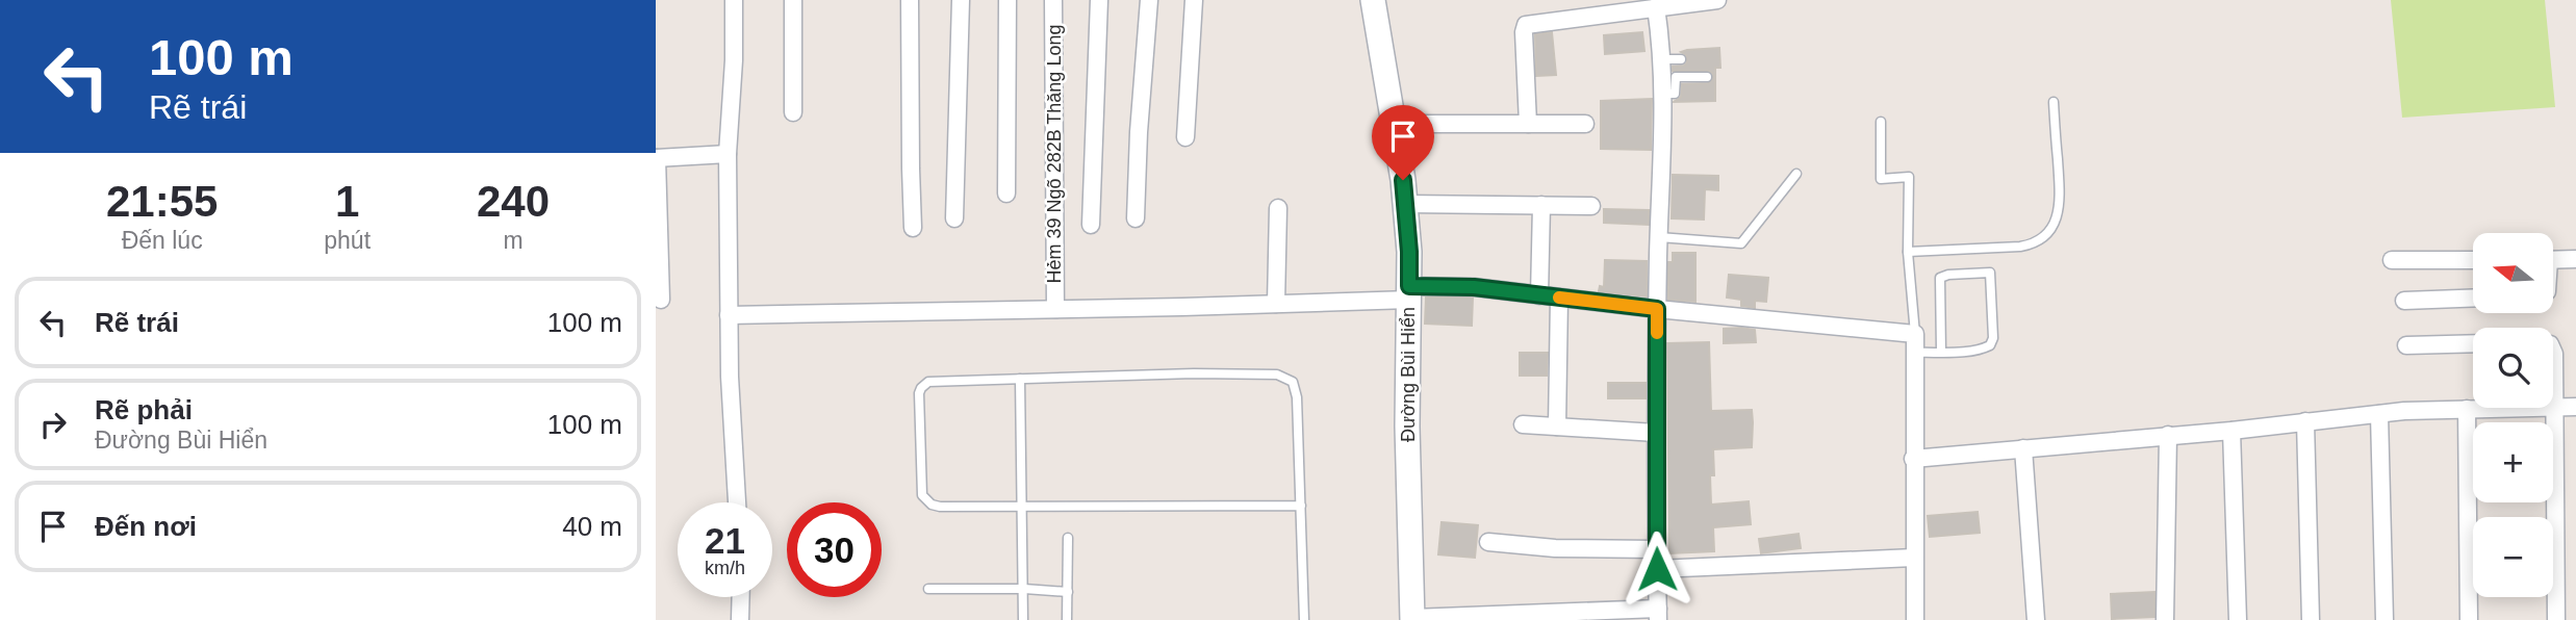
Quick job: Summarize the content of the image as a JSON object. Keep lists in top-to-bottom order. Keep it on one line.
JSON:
{"streets":{"street":["Hẻm 39 Ngõ 282B Thăng Long","Đường Bùi Hiển"]},"north":"left","page":{"turn":["100 m","Rẽ trái"],"eta":["21:55","Đến lúc","1","phút","240","m"],"map_buttons":["+","−"],"list":[{"name":"Rẽ trái","value":"100 m"},{"name":"Rẽ phải","note":"Đường Bùi Hiển","value":"100 m"},{"name":"Đến nơi","value":"40 m"}],"speed":"21 km/h","limit":"30"}}
